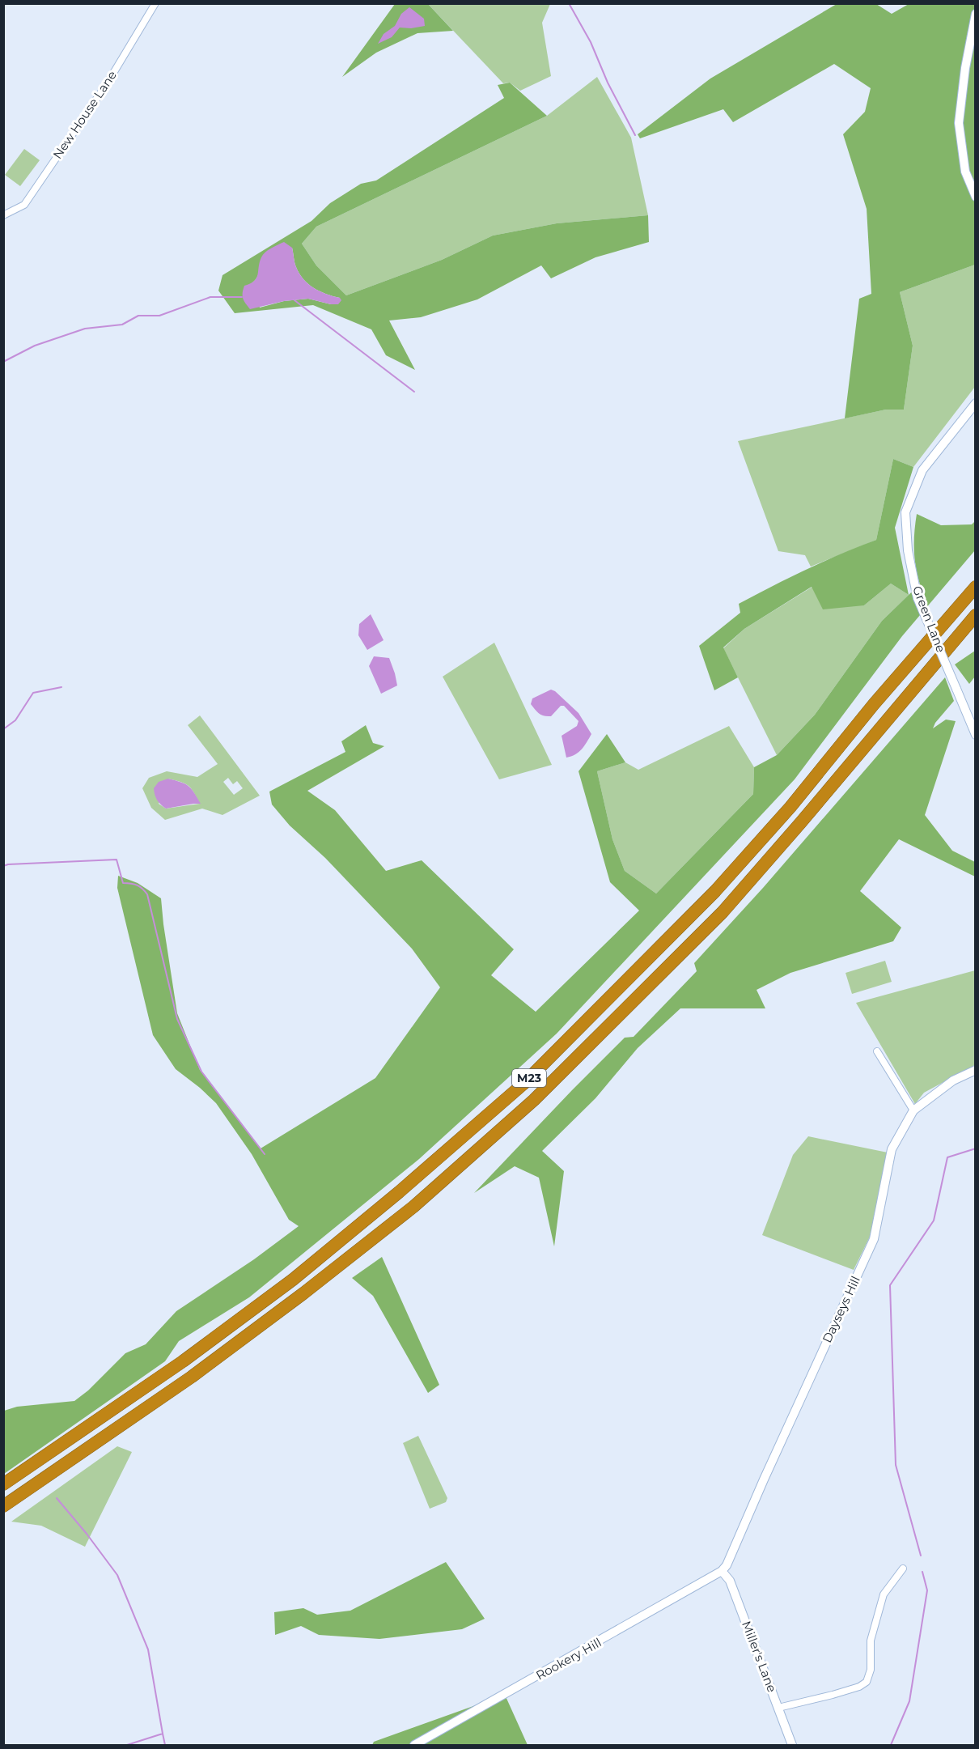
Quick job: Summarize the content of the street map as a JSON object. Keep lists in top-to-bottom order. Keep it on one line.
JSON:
{"streets":{"highway":["M23"],"street":["New House Lane","Green Lane","Dayseys Hill","Miller's Lane","Rookery Hill"]},"crossings":[["Dayseys Hill","Miller's Lane"],["Dayseys Hill","Rookery Hill"],["Miller's Lane","Rookery Hill"]]}
